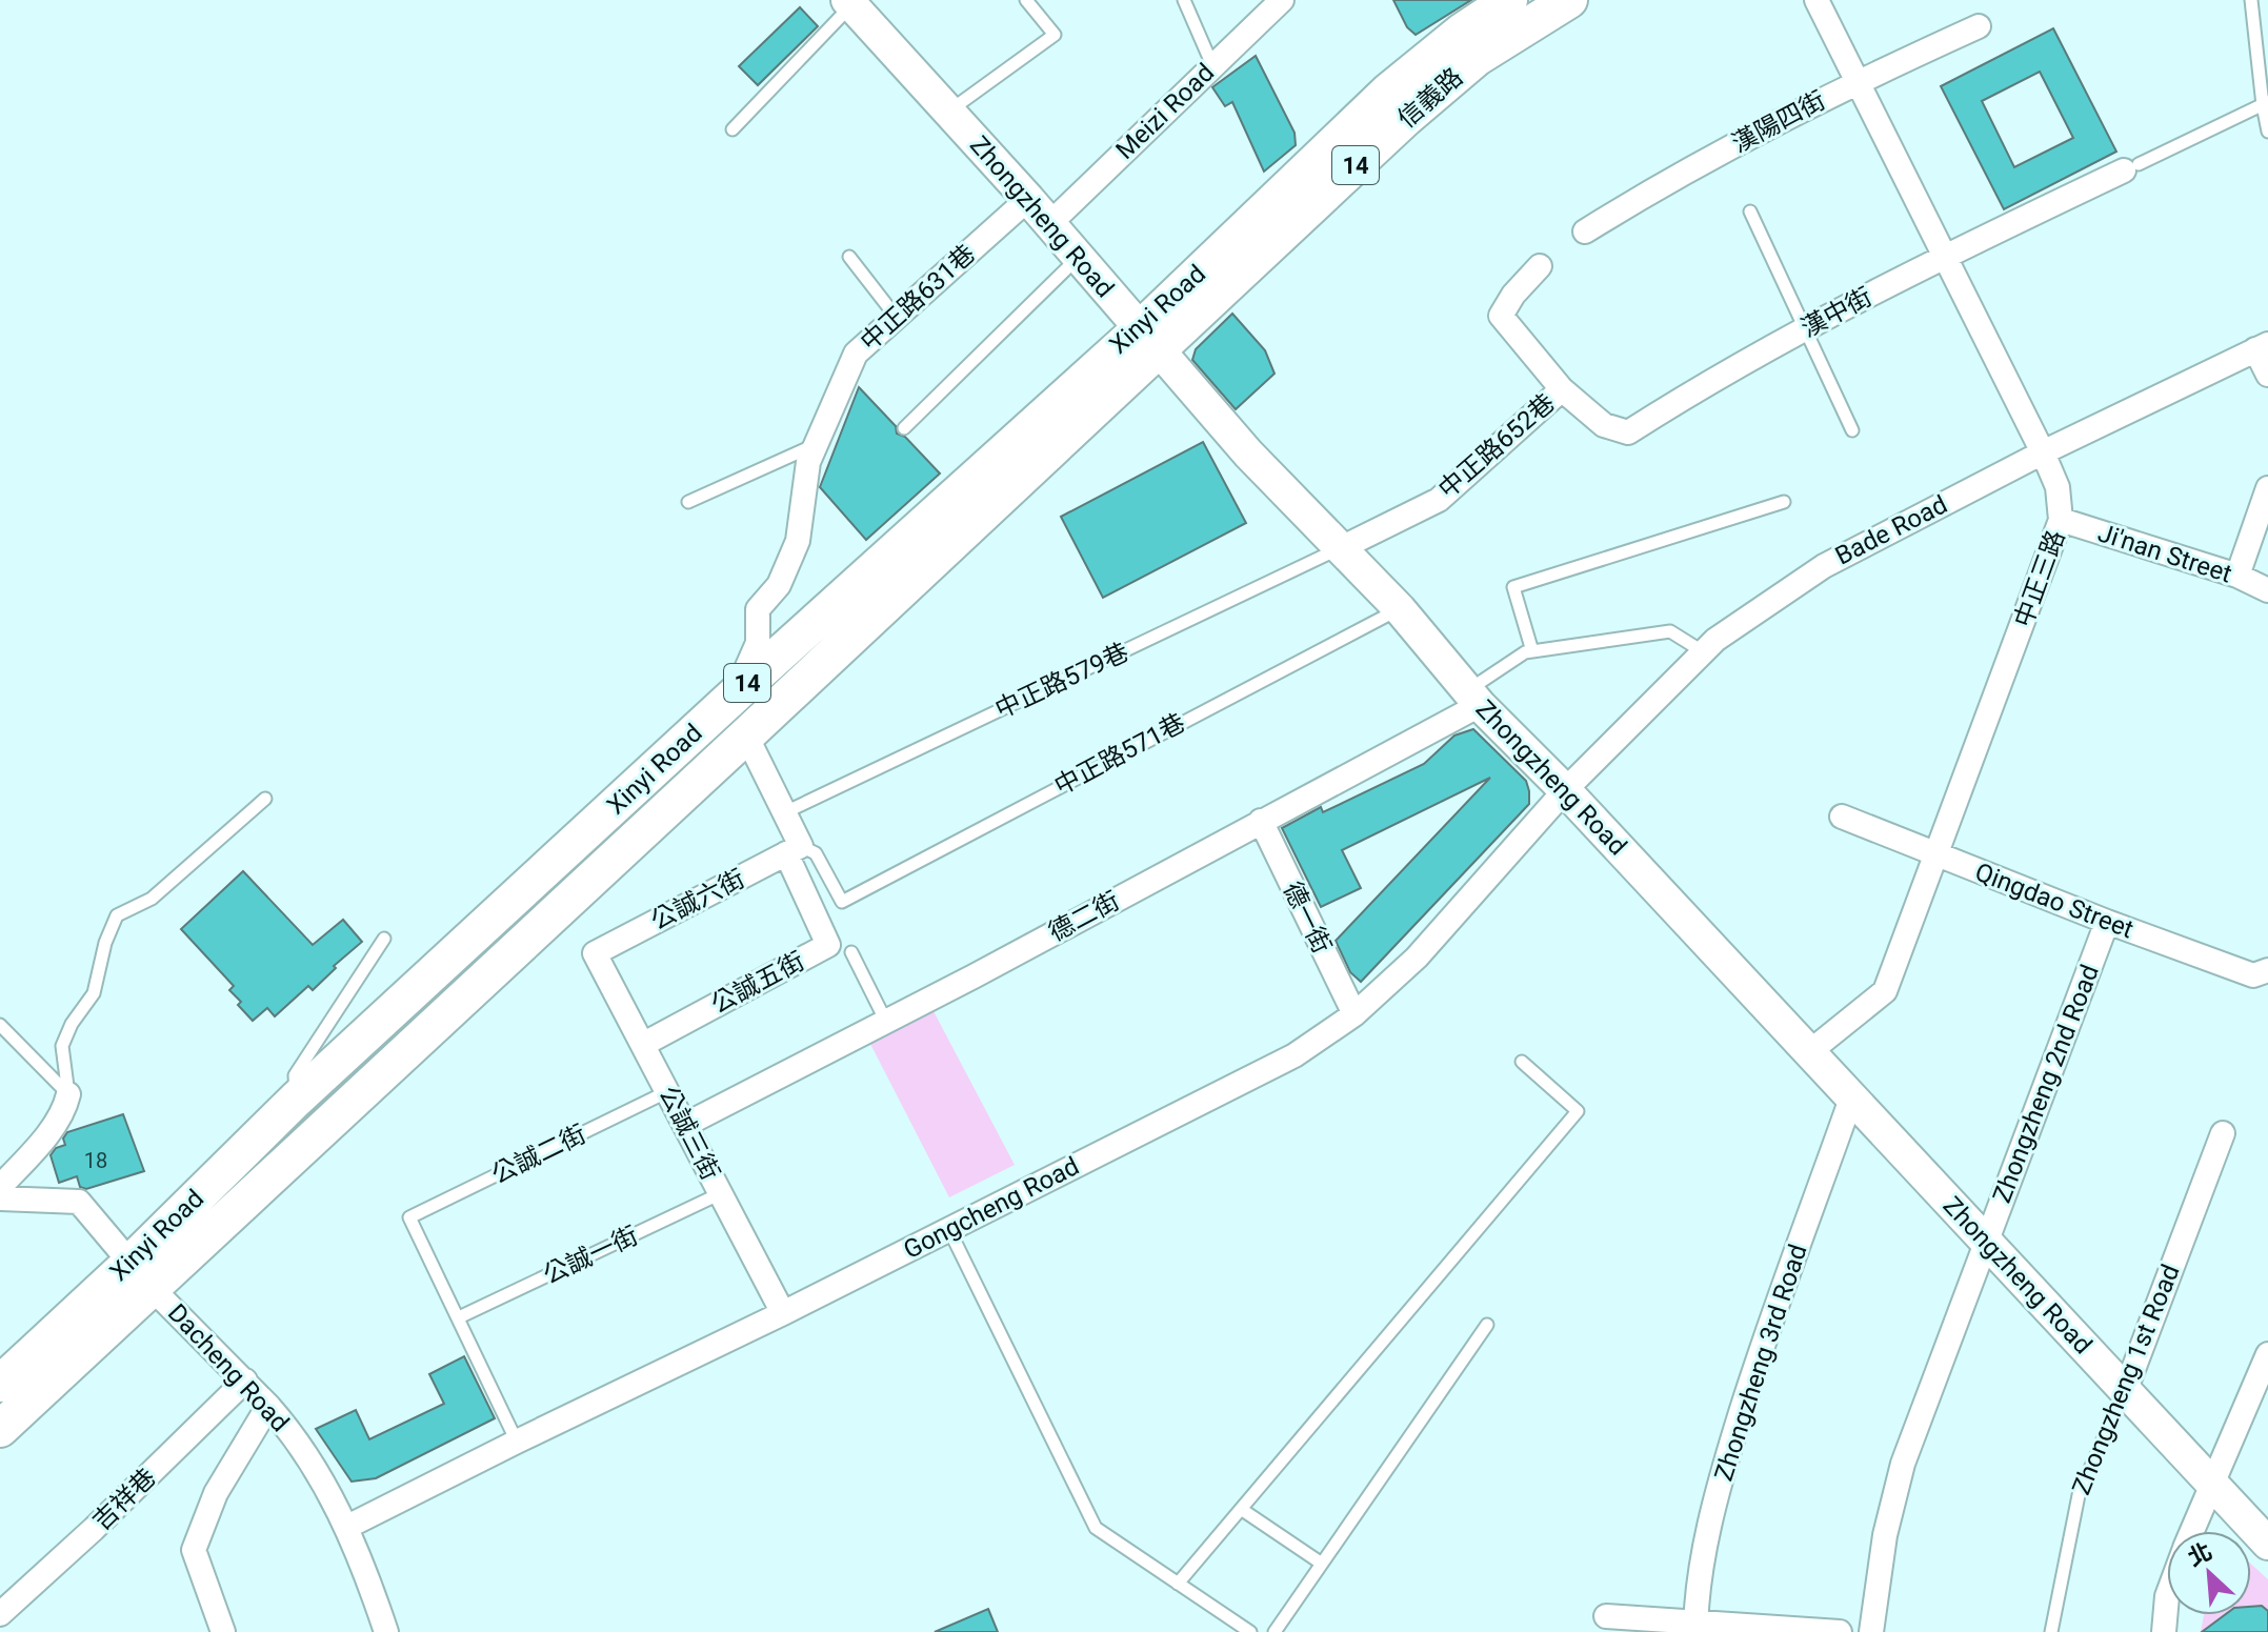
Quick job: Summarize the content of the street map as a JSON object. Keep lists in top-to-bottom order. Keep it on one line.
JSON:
{"streets":{"main road":["信義路","14","Xinyi Road"],"street":["Meizi Road","漢陽四街","Zhongzheng Road","中正路631巷","漢中街","中正路652巷","Bade Road","Ji'nan Street","中正三路","公誠六街","Qingdao Street","德二街","德一街","公誠五街","Zhongzheng 2nd Road","公誠三街","Gongcheng Road","Zhongzheng 3rd Road","Dacheng Road","Zhongzheng 1st Road","吉祥巷"],"lane":["中正路579巷","中正路571巷","公誠二街","公誠一街"]},"crossings":[["信義路","Zhongzheng Road"],["信義路","Xinyi Road"],["Meizi Road","Zhongzheng Road"],["漢陽四街","中正三路"],["Zhongzheng Road","中正路631巷"],["Zhongzheng Road","Xinyi Road"],["Zhongzheng Road","中正路652巷"],["Zhongzheng Road","Bade Road"],["Zhongzheng Road","中正三路"],["Zhongzheng Road","中正路579巷"],["Zhongzheng Road","中正路571巷"],["Zhongzheng Road","德二街"],["Zhongzheng Road","Zhongzheng 2nd Road"],["Zhongzheng Road","Gongcheng Road"],["Zhongzheng Road","Zhongzheng 3rd Road"],["Zhongzheng Road","Zhongzheng 1st Road"],["中正路631巷","Xinyi Road"],["Xinyi Road","Dacheng Road"],["漢中街","中正路652巷"],["漢中街","中正三路"],["中正路652巷","中正路579巷"],["Bade Road","中正三路"],["Bade Road","Gongcheng Road"],["Ji'nan Street","中正三路"],["中正三路","Qingdao Street"],["中正路571巷","公誠六街"],["中正路571巷","公誠五街"],["公誠六街","公誠五街"],["公誠六街","公誠三街"],["Qingdao Street","Zhongzheng 2nd Road"],["德二街","德一街"],["德二街","公誠三街"],["德一街","Gongcheng Road"],["公誠五街","公誠三街"],["公誠三街","公誠二街"],["公誠三街","Gongcheng Road"],["公誠三街","公誠一街"],["公誠二街","公誠一街"],["Gongcheng Road","Dacheng Road"],["Dacheng Road","吉祥巷"]],"house_numbers":["18"],"north":"top left"}
